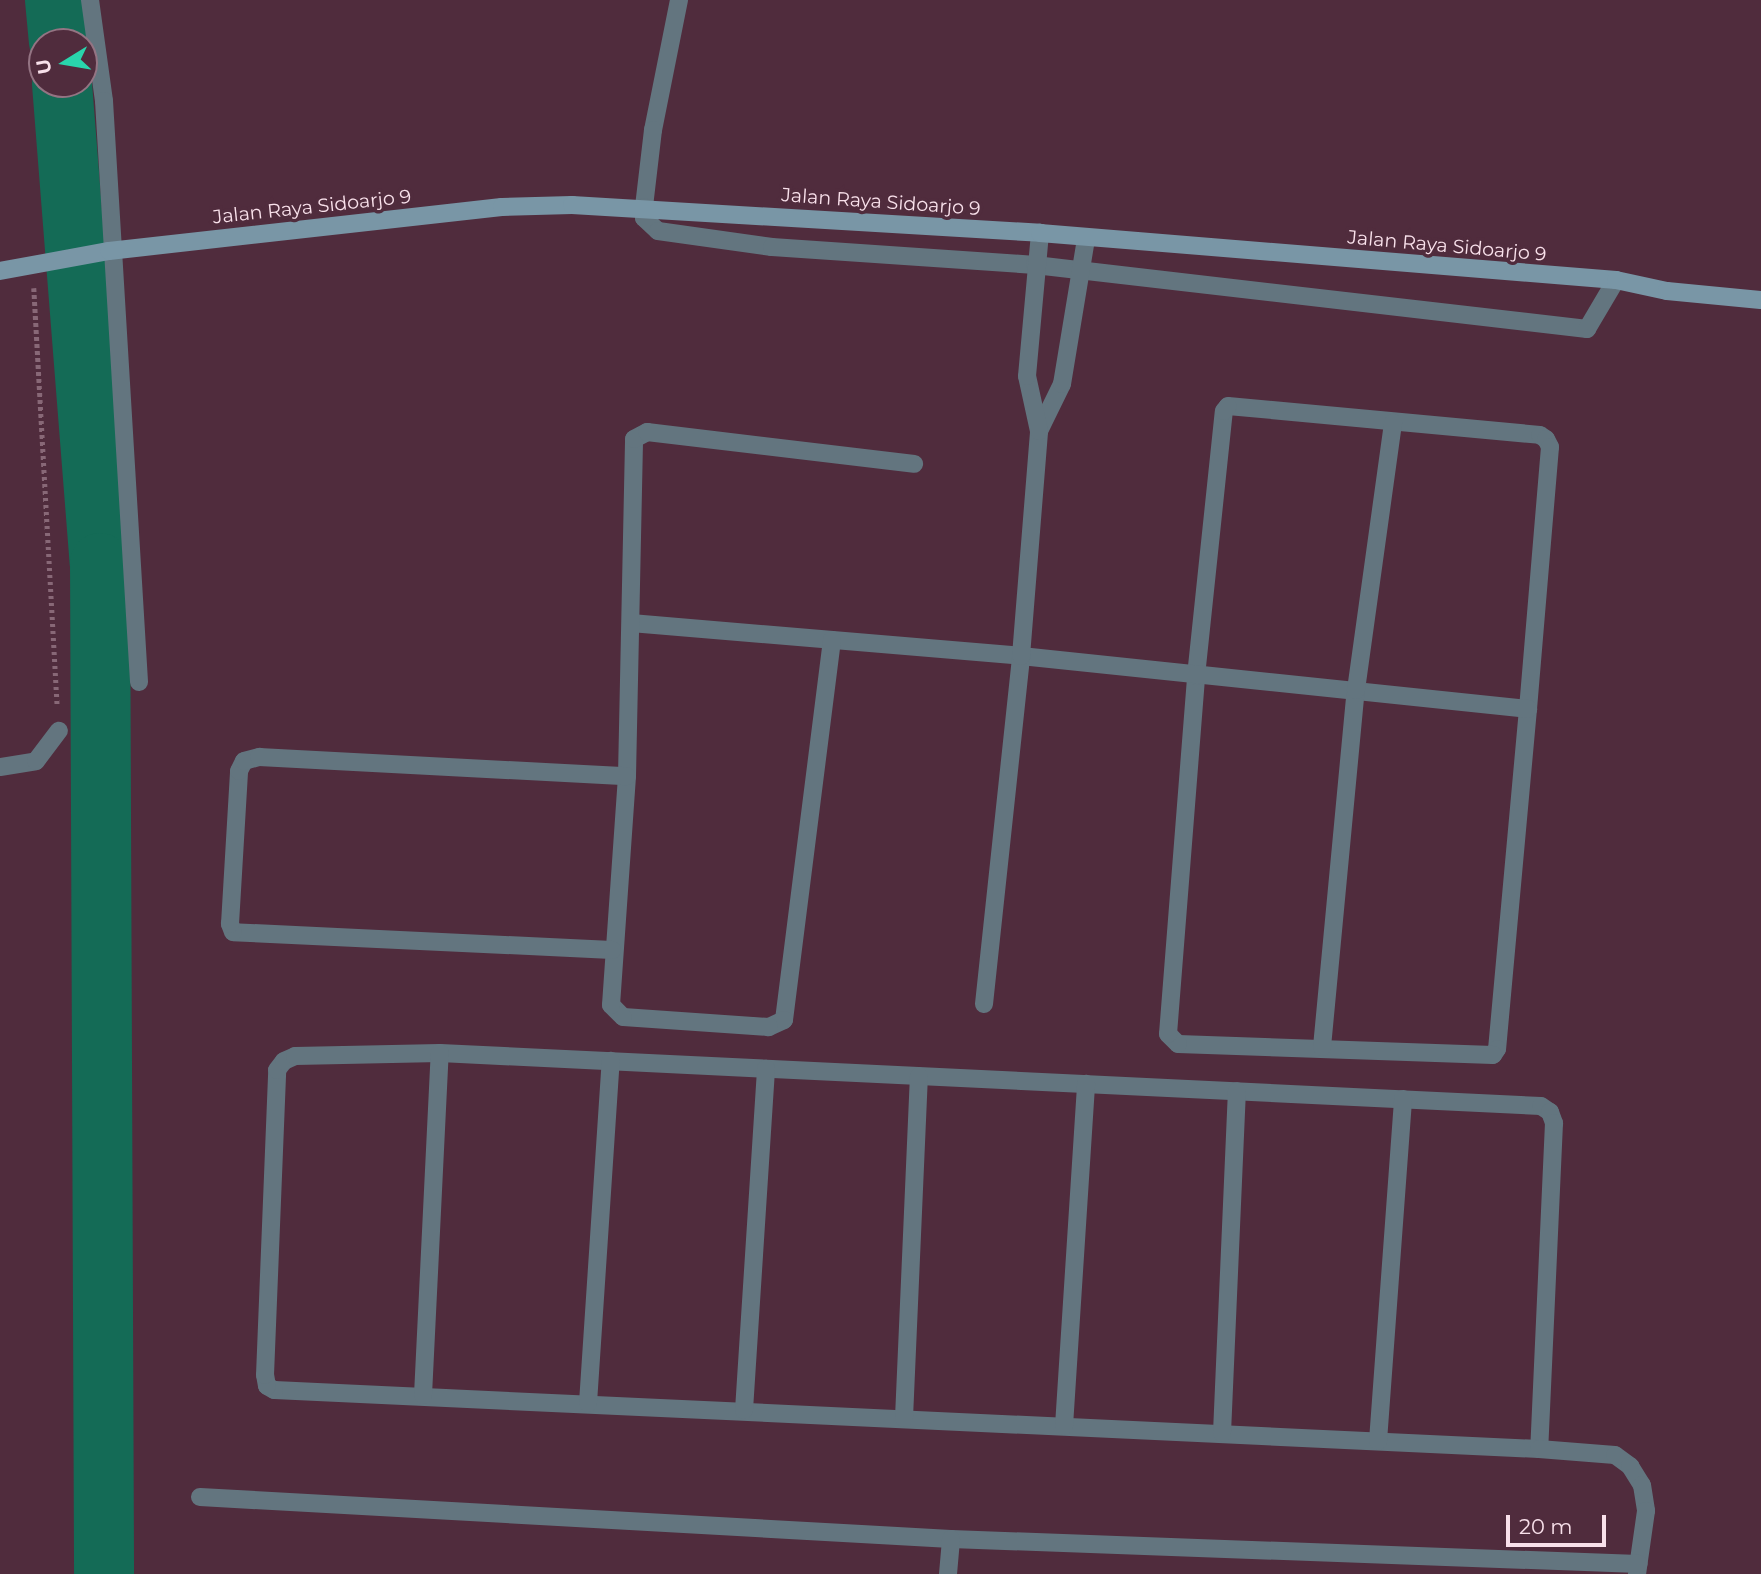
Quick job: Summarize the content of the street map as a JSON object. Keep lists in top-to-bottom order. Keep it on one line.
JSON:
{"streets":{"street":["Jalan Raya Sidoarjo 9"]},"scale_bar":"20 m","north":"left"}
